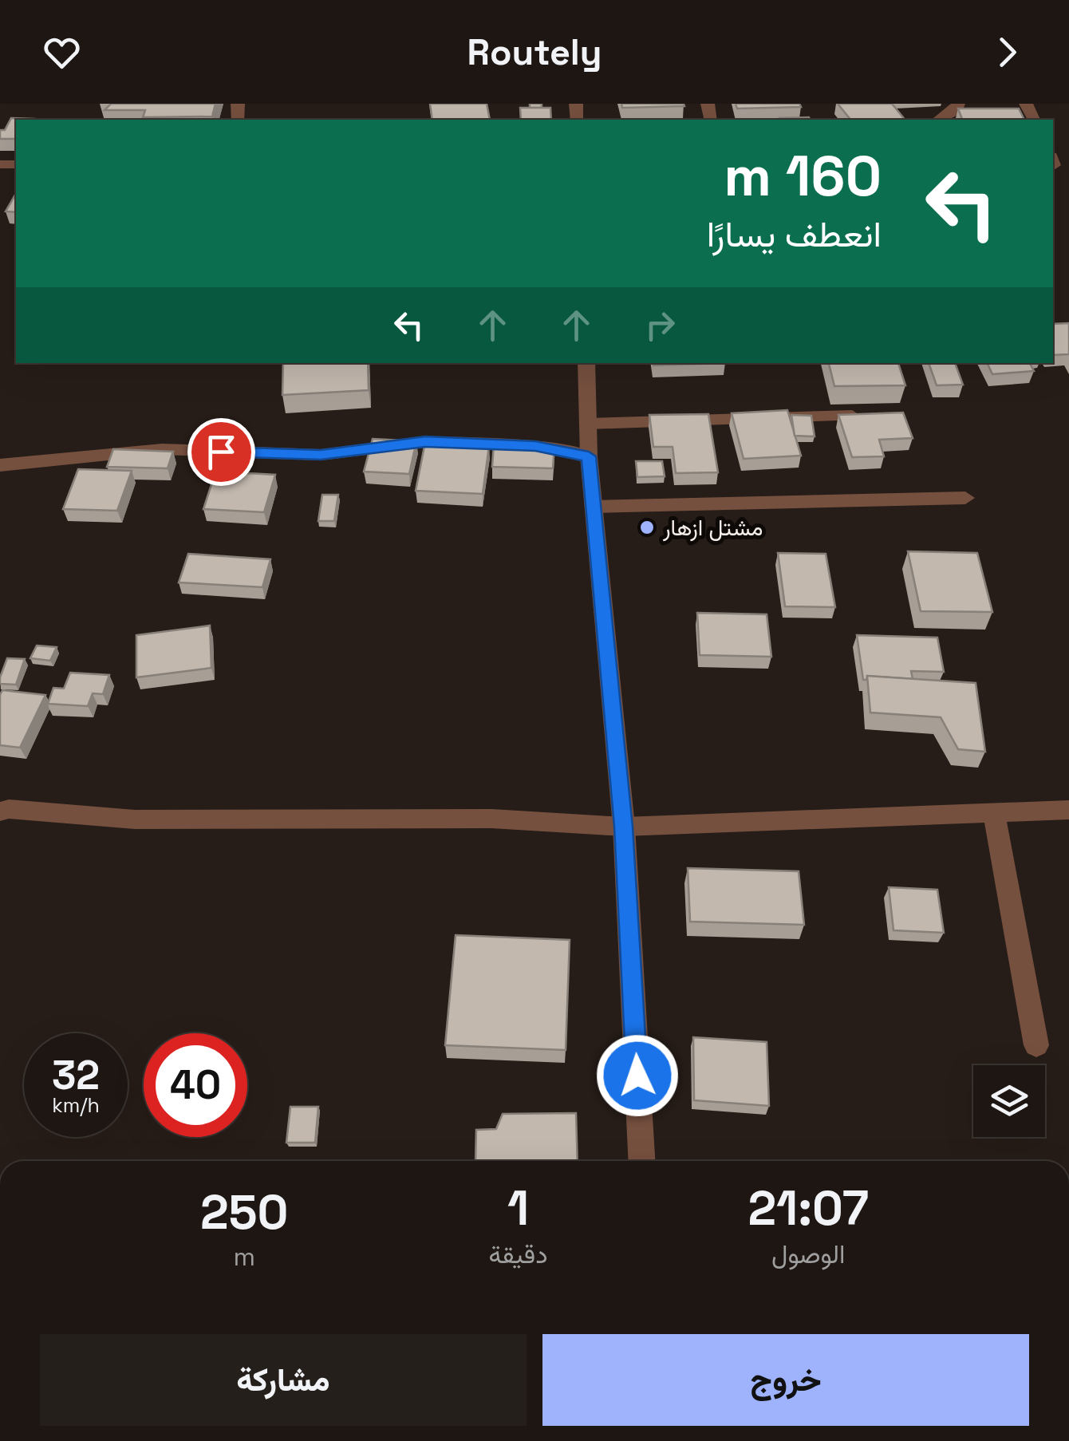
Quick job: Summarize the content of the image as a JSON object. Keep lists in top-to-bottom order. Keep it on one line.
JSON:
{"places":["مشتل ازهار"],"page":{"header":"Routely","turn":["160 m","انعطف يسارًا"],"speed":"32 km/h","limit":"40","eta":["21:07","الوصول","1","دقيقة","250","m"],"buttons":["خروج","مشاركة"]}}
